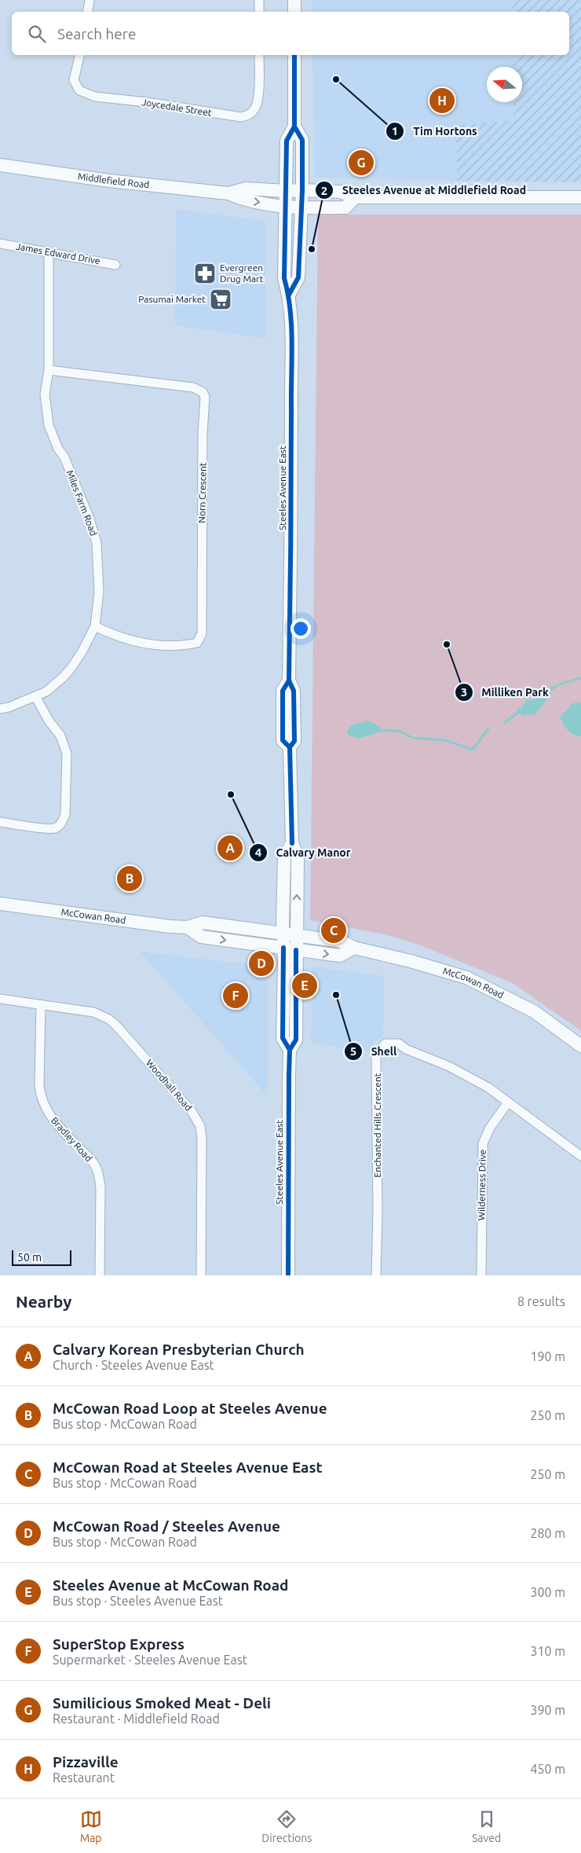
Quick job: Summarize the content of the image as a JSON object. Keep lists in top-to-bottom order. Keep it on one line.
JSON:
{"streets":{"main road":["Middlefield Road","Steeles Avenue East","McCowan Road"],"street":["Joycedale Street","James Edward Drive","Norn Crescent","Miles Farm Road","Woodhall Road","Enchanted Hills Crescent","Bradley Road","Wilderness Drive"]},"crossings":[["Middlefield Road","Steeles Avenue East"],["James Edward Drive","Miles Farm Road"],["Steeles Avenue East","McCowan Road"],["Norn Crescent","Miles Farm Road"],["Woodhall Road","Bradley Road"],["Enchanted Hills Crescent","Wilderness Drive"]],"places":{"other":["Tim Hortons","Steeles Avenue at Middlefield Road","Milliken Park","Calvary Manor","Shell"],"pharmacy":["Evergreen Drug Mart"],"supermarket":["Pasumai Market"]},"scale_bar":"50 m","north":"left","page":{"search":"Search here","pins":["H","G","A","B","C","D","E","F"],"scale":"50 m","heading":["Nearby","8 results"],"list":[{"mark":"A","name":"Calvary Korean Presbyterian Church","note":"Church · Steeles Avenue East","value":"190 m"},{"mark":"B","name":"McCowan Road Loop at Steeles Avenue","note":"Bus stop · McCowan Road","value":"250 m"},{"mark":"C","name":"McCowan Road at Steeles Avenue East","note":"Bus stop · McCowan Road","value":"250 m"},{"mark":"D","name":"McCowan Road / Steeles Avenue","note":"Bus stop · McCowan Road","value":"280 m"},{"mark":"E","name":"Steeles Avenue at McCowan Road","note":"Bus stop · Steeles Avenue East","value":"300 m"},{"mark":"F","name":"SuperStop Express","note":"Supermarket · Steeles Avenue East","value":"310 m"},{"mark":"G","name":"Sumilicious Smoked Meat - Deli","note":"Restaurant · Middlefield Road","value":"390 m"},{"mark":"H","name":"Pizzaville","note":"Restaurant","value":"450 m"}],"nav":["Map","Directions","Saved"]}}
